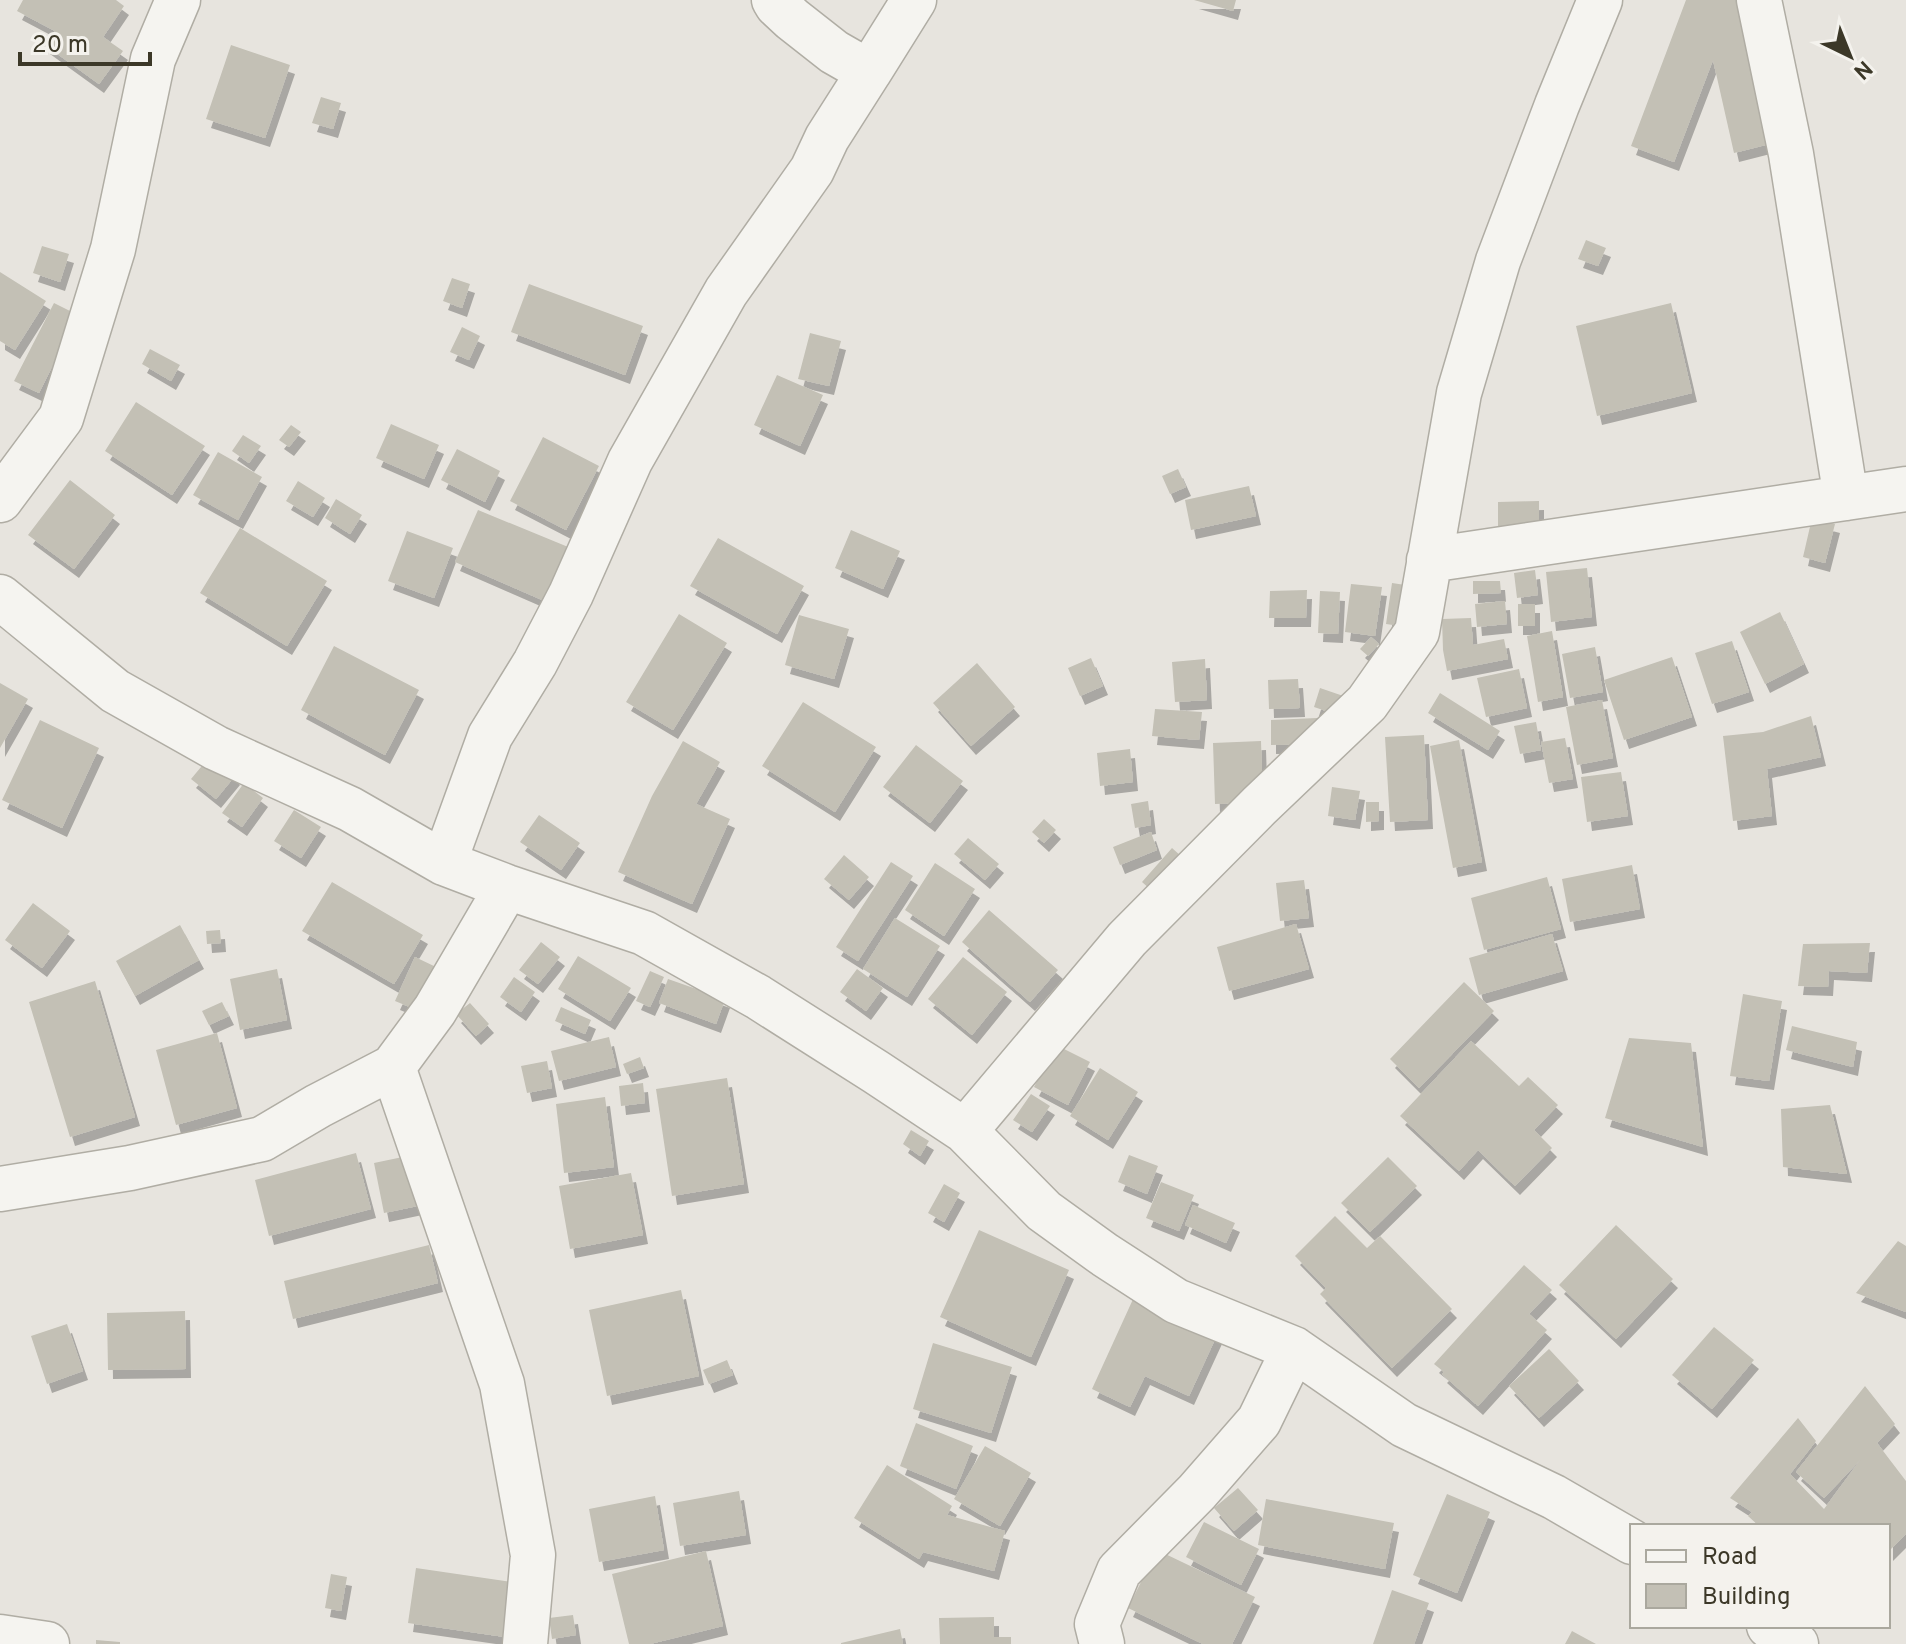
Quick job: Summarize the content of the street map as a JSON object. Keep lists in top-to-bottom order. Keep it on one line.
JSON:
{"legend":["Road","Building"],"scale_bar":"20 m","north":"bottom right"}
